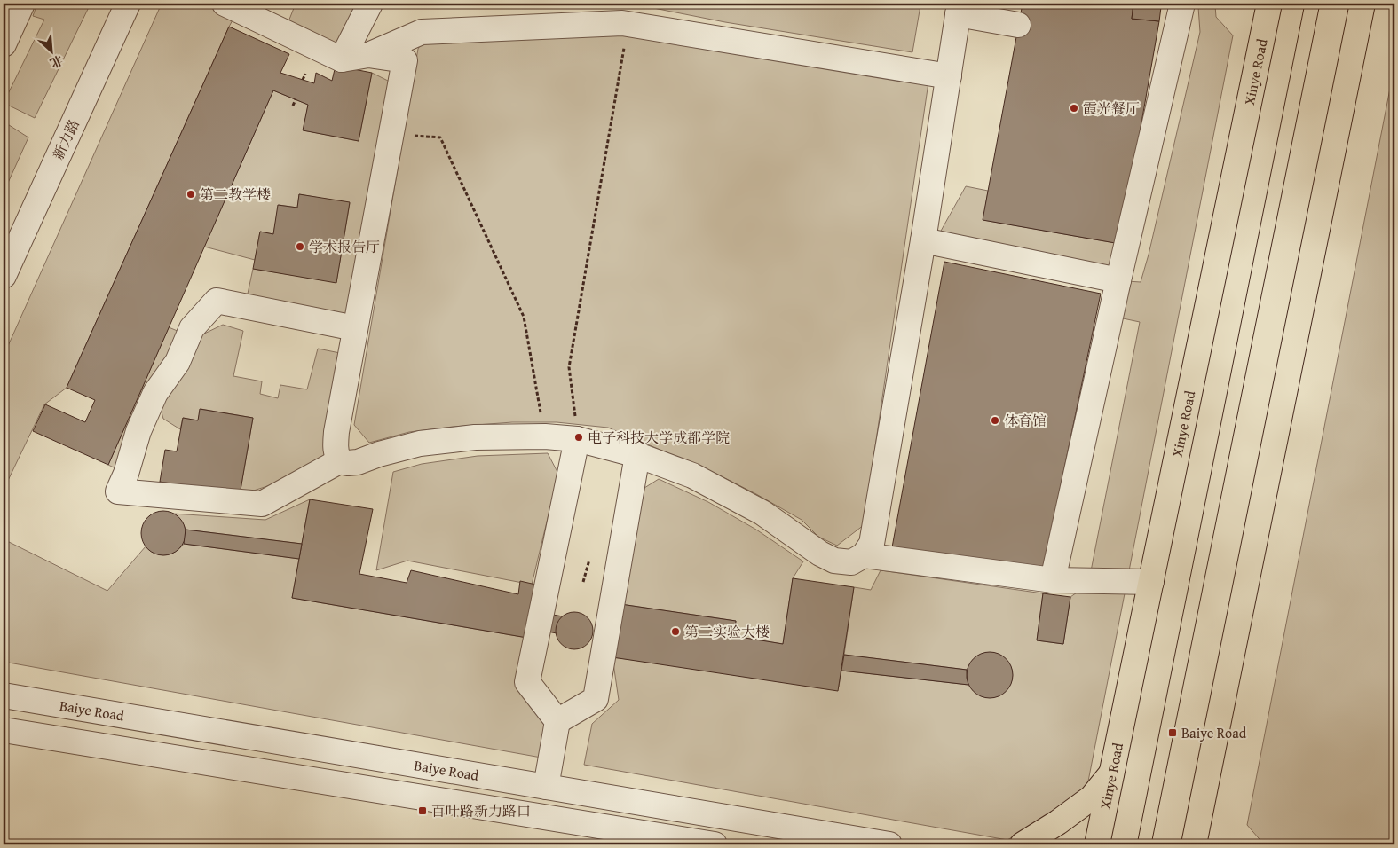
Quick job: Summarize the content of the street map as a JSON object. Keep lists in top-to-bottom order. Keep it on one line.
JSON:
{"streets":{"main road":["Xinye Road"],"street":["新力路","Baiye Road"]},"places":{"other":["霞光餐厅","第二教学楼","学术报告厅","体育馆","电子科技大学成都学院","第二实验大楼"],"transit":["Baiye Road","百叶路新力路口"]},"north":"bottom right"}
